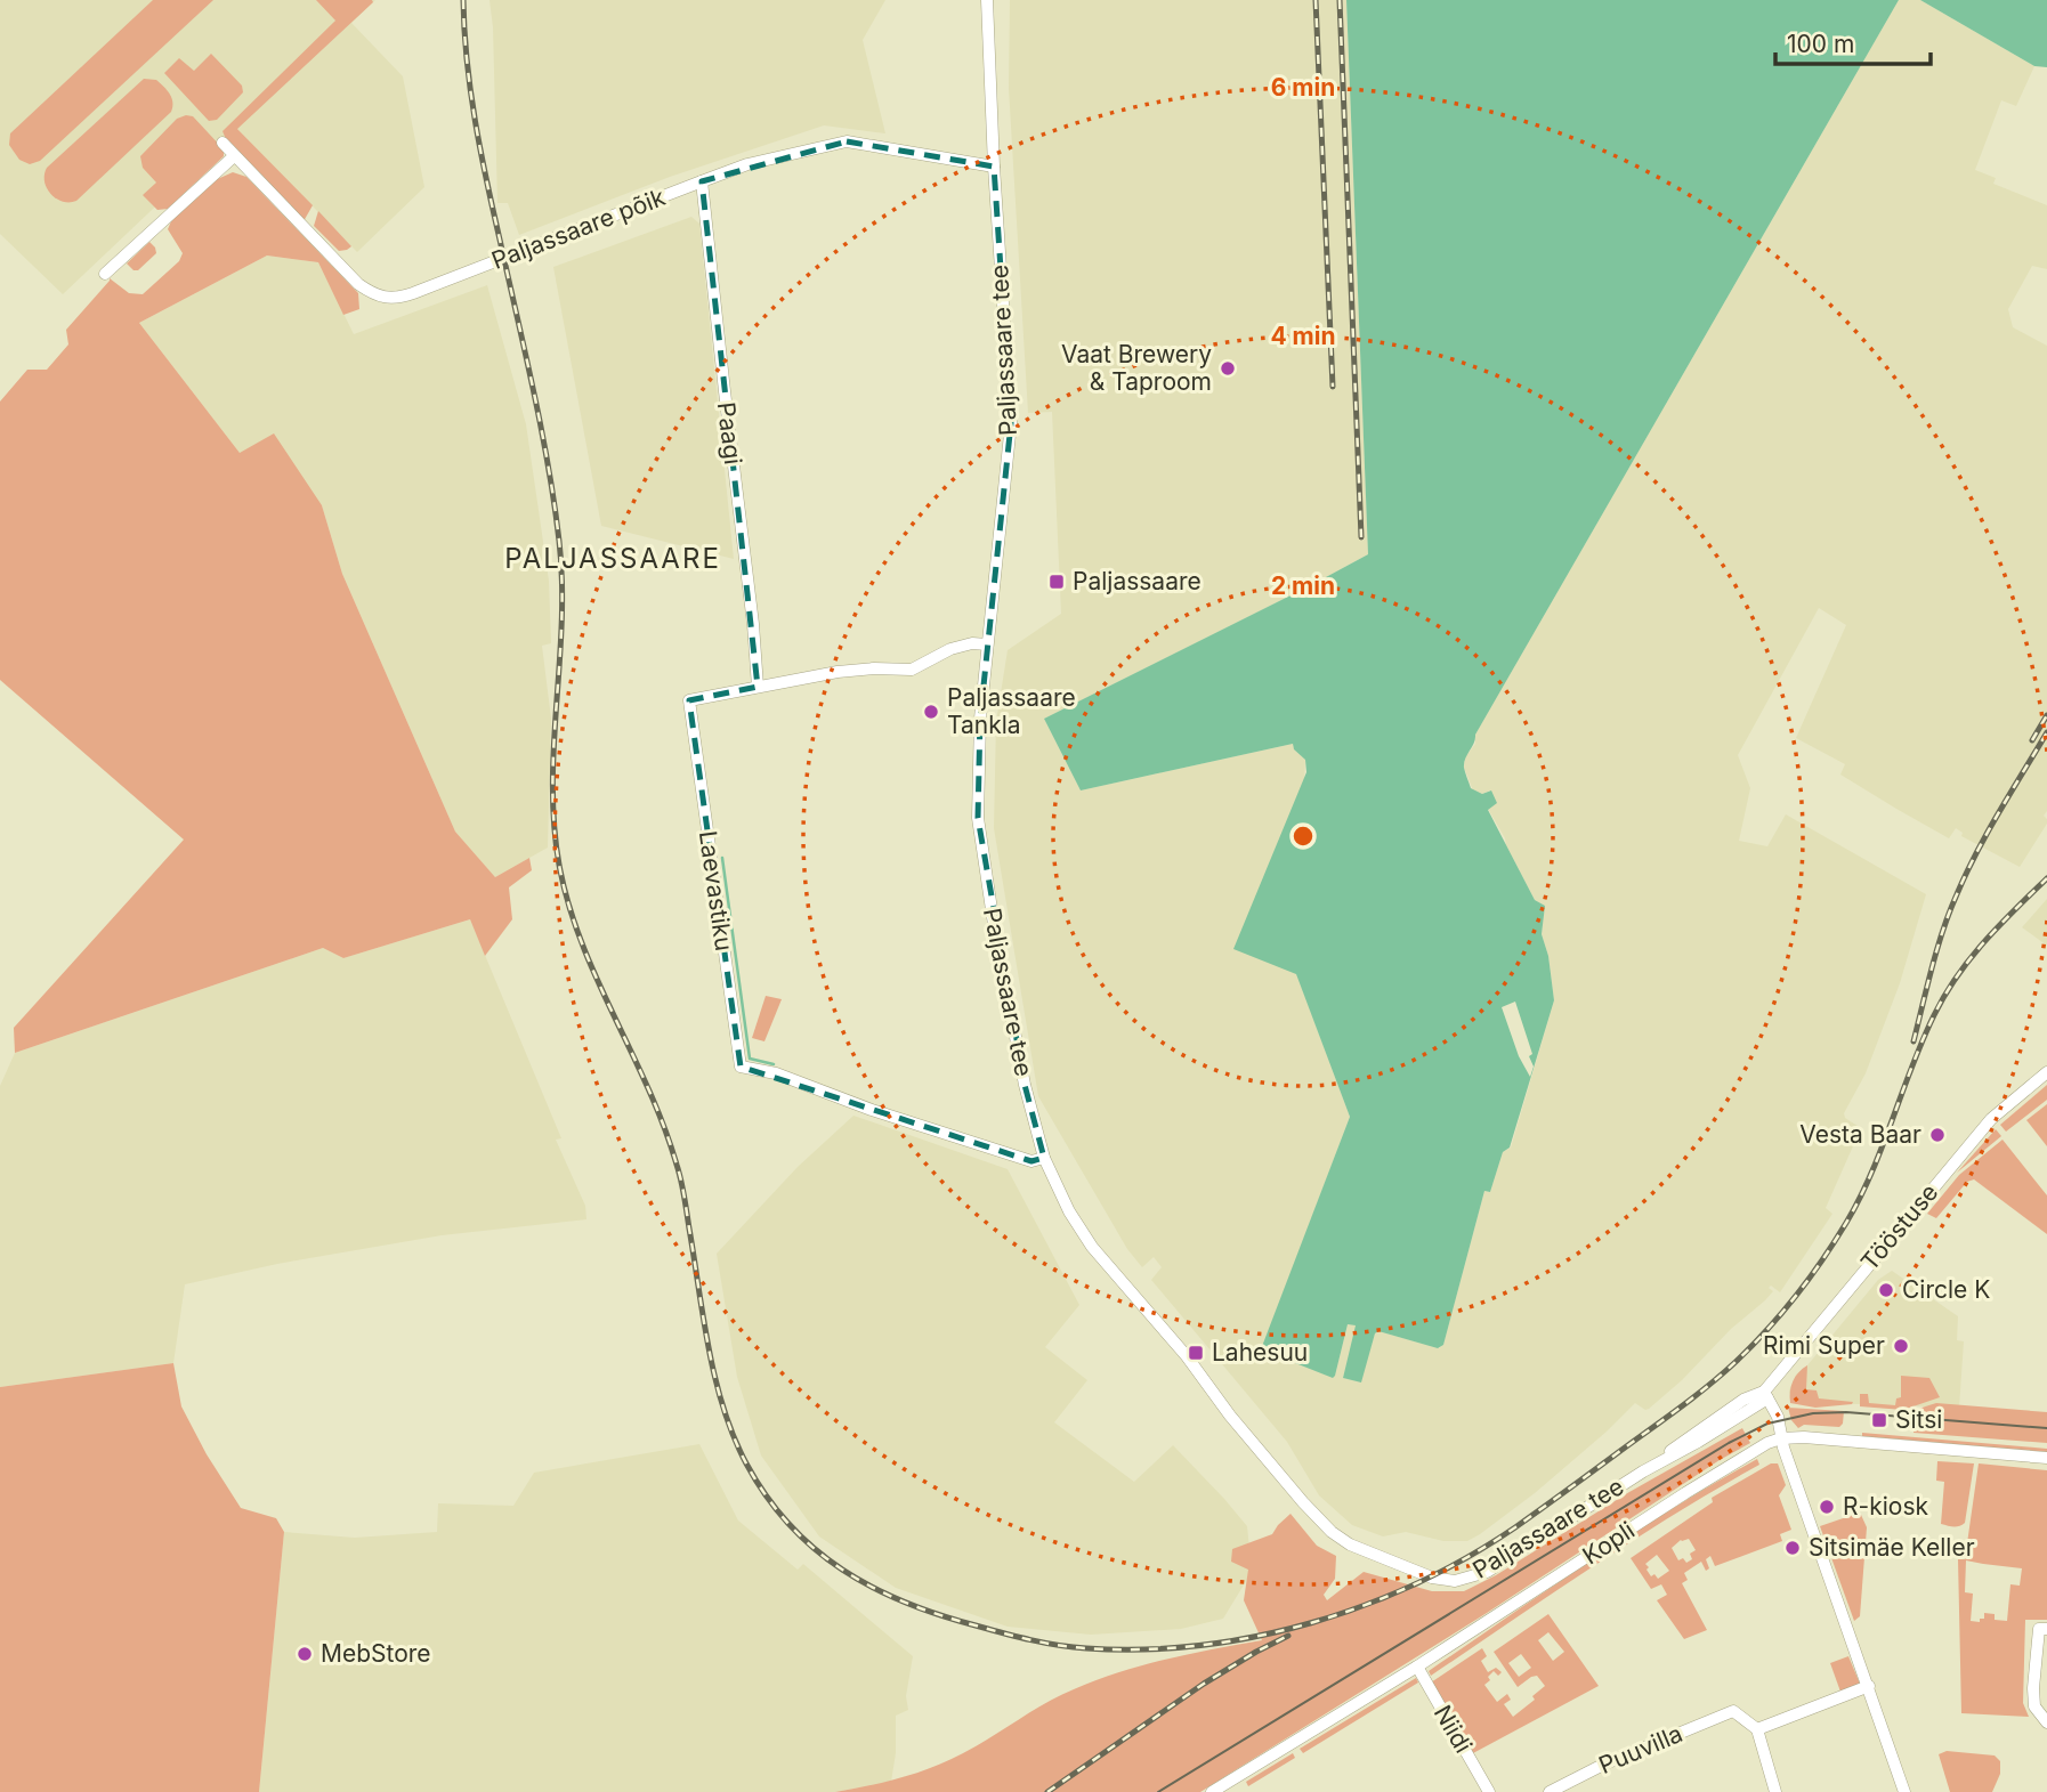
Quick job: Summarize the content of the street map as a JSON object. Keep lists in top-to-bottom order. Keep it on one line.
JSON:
{"streets":{"street":["Paljassaare põik","Paljassaare tee","Paagi","Laevastiku","Tööstuse","Kopli","Niidi","Puuvilla"]},"crossings":[["Paljassaare põik","Paljassaare tee"],["Paljassaare põik","Paagi"],["Paljassaare tee","Laevastiku"],["Paljassaare tee","Tööstuse"],["Paagi","Laevastiku"],["Kopli","Niidi"]],"districts":["PALJASSAARE"],"places":{"other":["Vaat Brewery & Taproom","Paljassaare Tankla","Vesta Baar","Circle K","Rimi Super","R-kiosk","Sitsimäe Keller","MebStore"],"transit":["Paljassaare","Lahesuu","Sitsi"]},"scale_bar":"100 m","rings":["6 min","4 min","2 min"]}
